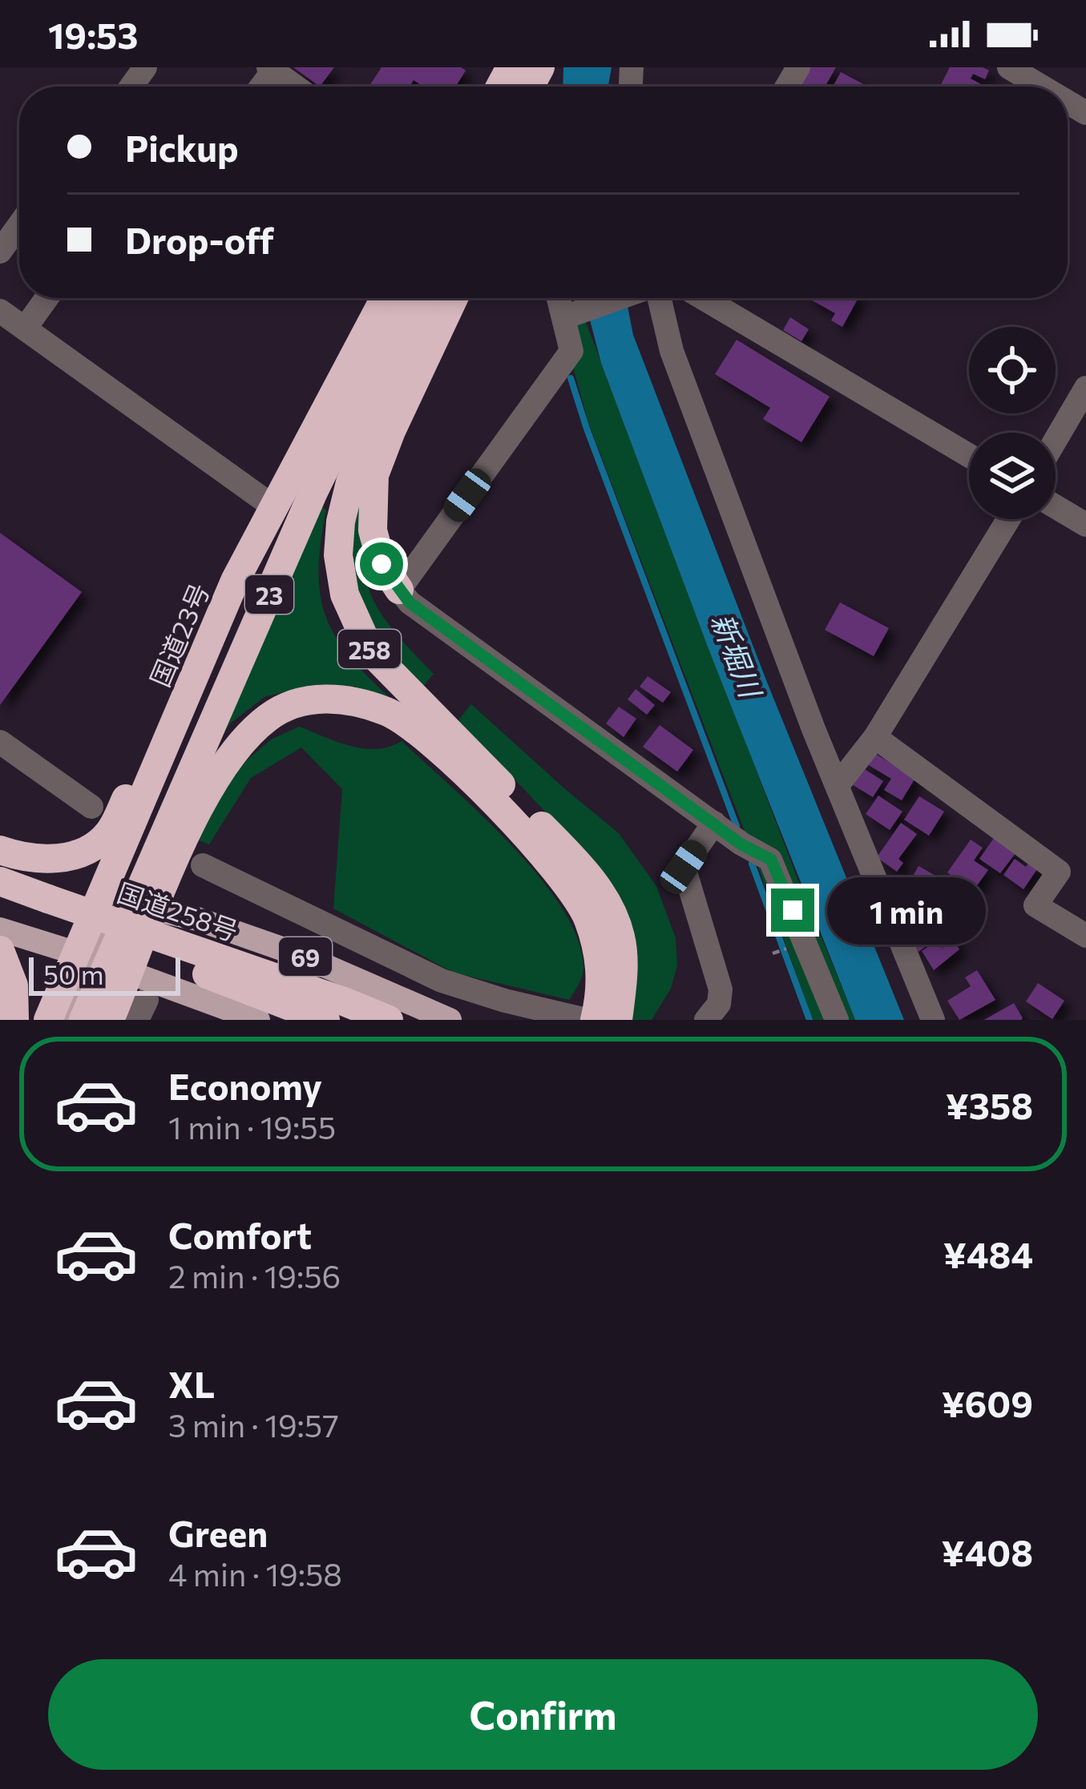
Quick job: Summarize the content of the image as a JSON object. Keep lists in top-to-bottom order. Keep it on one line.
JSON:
{"streets":{"highway":["23","国道23号","258","国道258号"],"main road":["69"]},"crossings":[["23","258"],["23","69"],["国道23号","258"],["258","69"]],"water":["新堀川"],"scale_bar":"50 m","page":{"status":"19:53","banner":["Pickup","Drop-off"],"bubble":"1 min","scale":"50 m","list":[{"name":"Economy","note":"1 min · 19:55","value":"¥358"},{"name":"Comfort","note":"2 min · 19:56","value":"¥484"},{"name":"XL","note":"3 min · 19:57","value":"¥609"},{"name":"Green","note":"4 min · 19:58","value":"¥408"}],"buttons":"Confirm"}}
